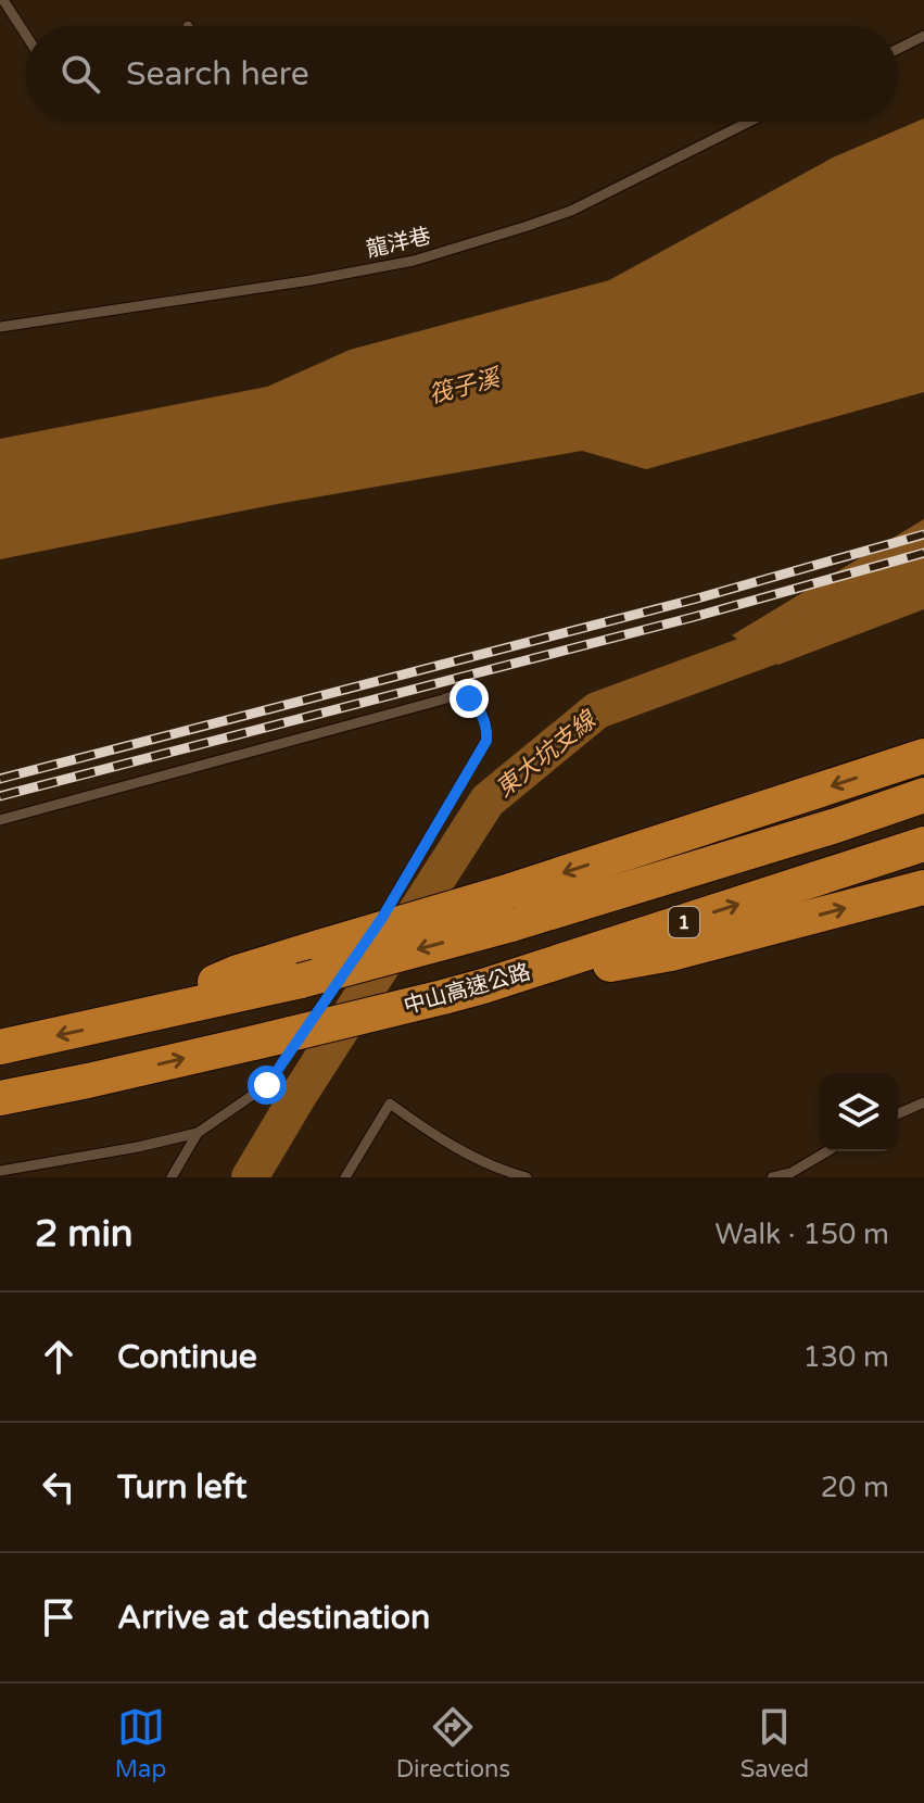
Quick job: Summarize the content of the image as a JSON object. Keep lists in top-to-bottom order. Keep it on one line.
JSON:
{"streets":{"highway":["1","中山高速公路"],"lane":["龍洋巷"]},"water":["筏子溪","東大坑支線"],"page":{"search":"Search here","heading":["2 min","Walk · 150 m"],"list":[["Continue","130 m"],["Turn left","20 m"],"Arrive at destination"],"nav":["Map","Directions","Saved"]}}
